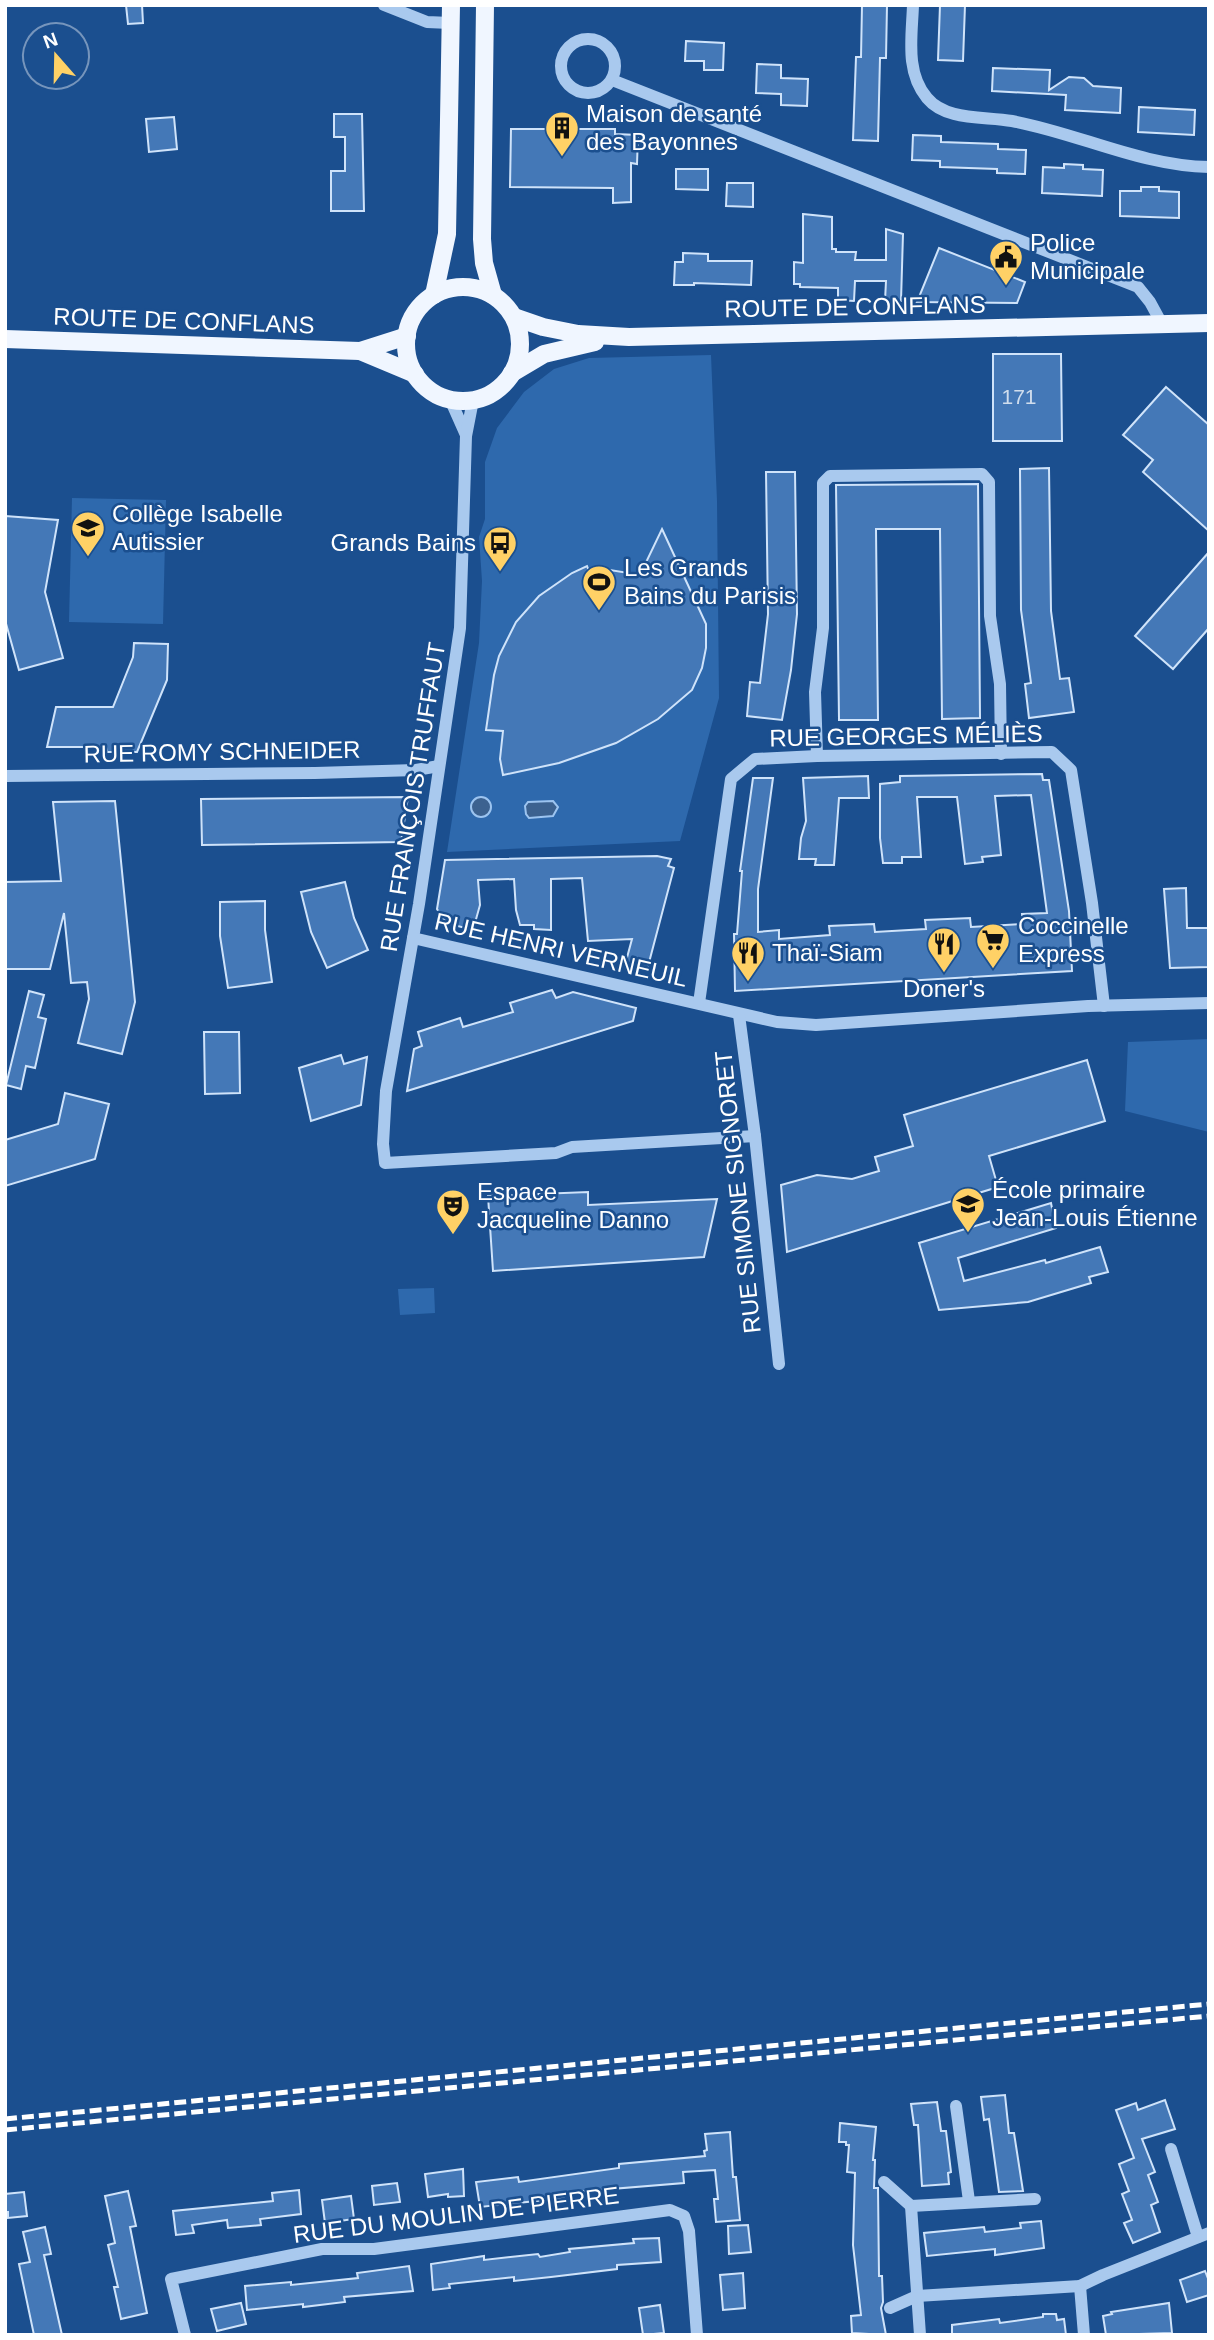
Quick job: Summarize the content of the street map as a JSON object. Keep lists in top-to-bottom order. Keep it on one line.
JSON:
{"streets":{"main road":["ROUTE DE CONFLANS"],"street":["RUE GEORGES MÉLIÈS","RUE ROMY SCHNEIDER","RUE FRANÇOIS TRUFFAUT","RUE HENRI VERNEUIL","RUE SIMONE SIGNORET","RUE DU MOULIN DE PIERRE"]},"crossings":[["RUE GEORGES MÉLIÈS","RUE HENRI VERNEUIL"],["RUE ROMY SCHNEIDER","RUE FRANÇOIS TRUFFAUT"],["RUE FRANÇOIS TRUFFAUT","RUE HENRI VERNEUIL"],["RUE FRANÇOIS TRUFFAUT","RUE SIMONE SIGNORET"],["RUE HENRI VERNEUIL","RUE SIMONE SIGNORET"]],"places":{"building":["Maison de santé des Bayonnes"],"public building":["Police Municipale"],"school or university":["Collège Isabelle Autissier","École primaire Jean-Louis Étienne"],"bus stop":["Grands Bains"],"sports":["Les Grands Bains du Parisis"],"supermarket":["Coccinelle Express"],"restaurant":["Doner's","Thaï-Siam"],"theatre":["Espace Jacqueline Danno"]},"house_numbers":["171"],"north":"top"}
